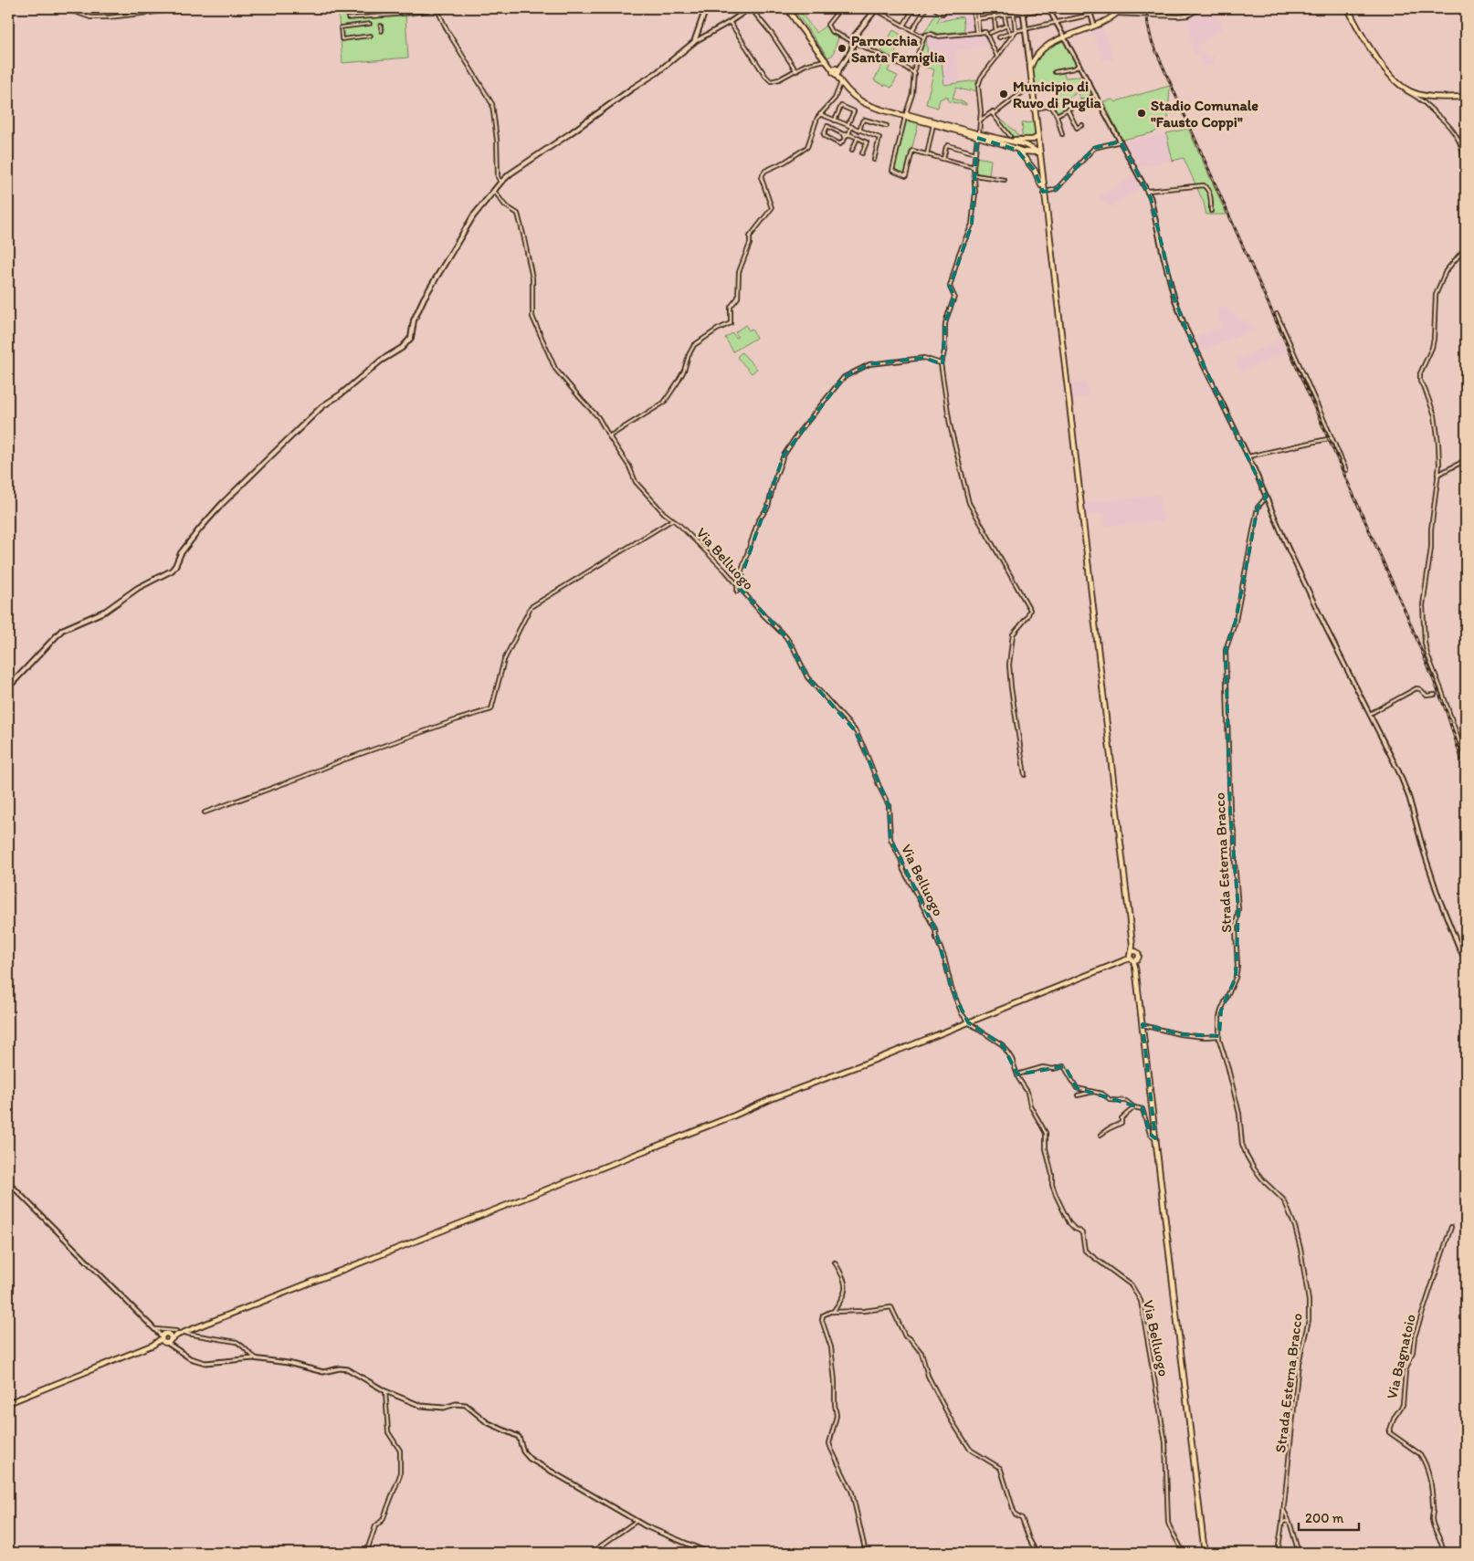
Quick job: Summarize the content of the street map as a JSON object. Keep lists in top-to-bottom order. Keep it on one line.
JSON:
{"streets":{"street":["Via Belluogo","Strada Esterna Bracco","Via Bagnatoio"]},"places":["Parrocchia Santa Famiglia","Municipio di Ruvo di Puglia","Stadio Comunale \"Fausto Coppi\""],"scale_bar":"200 m"}
